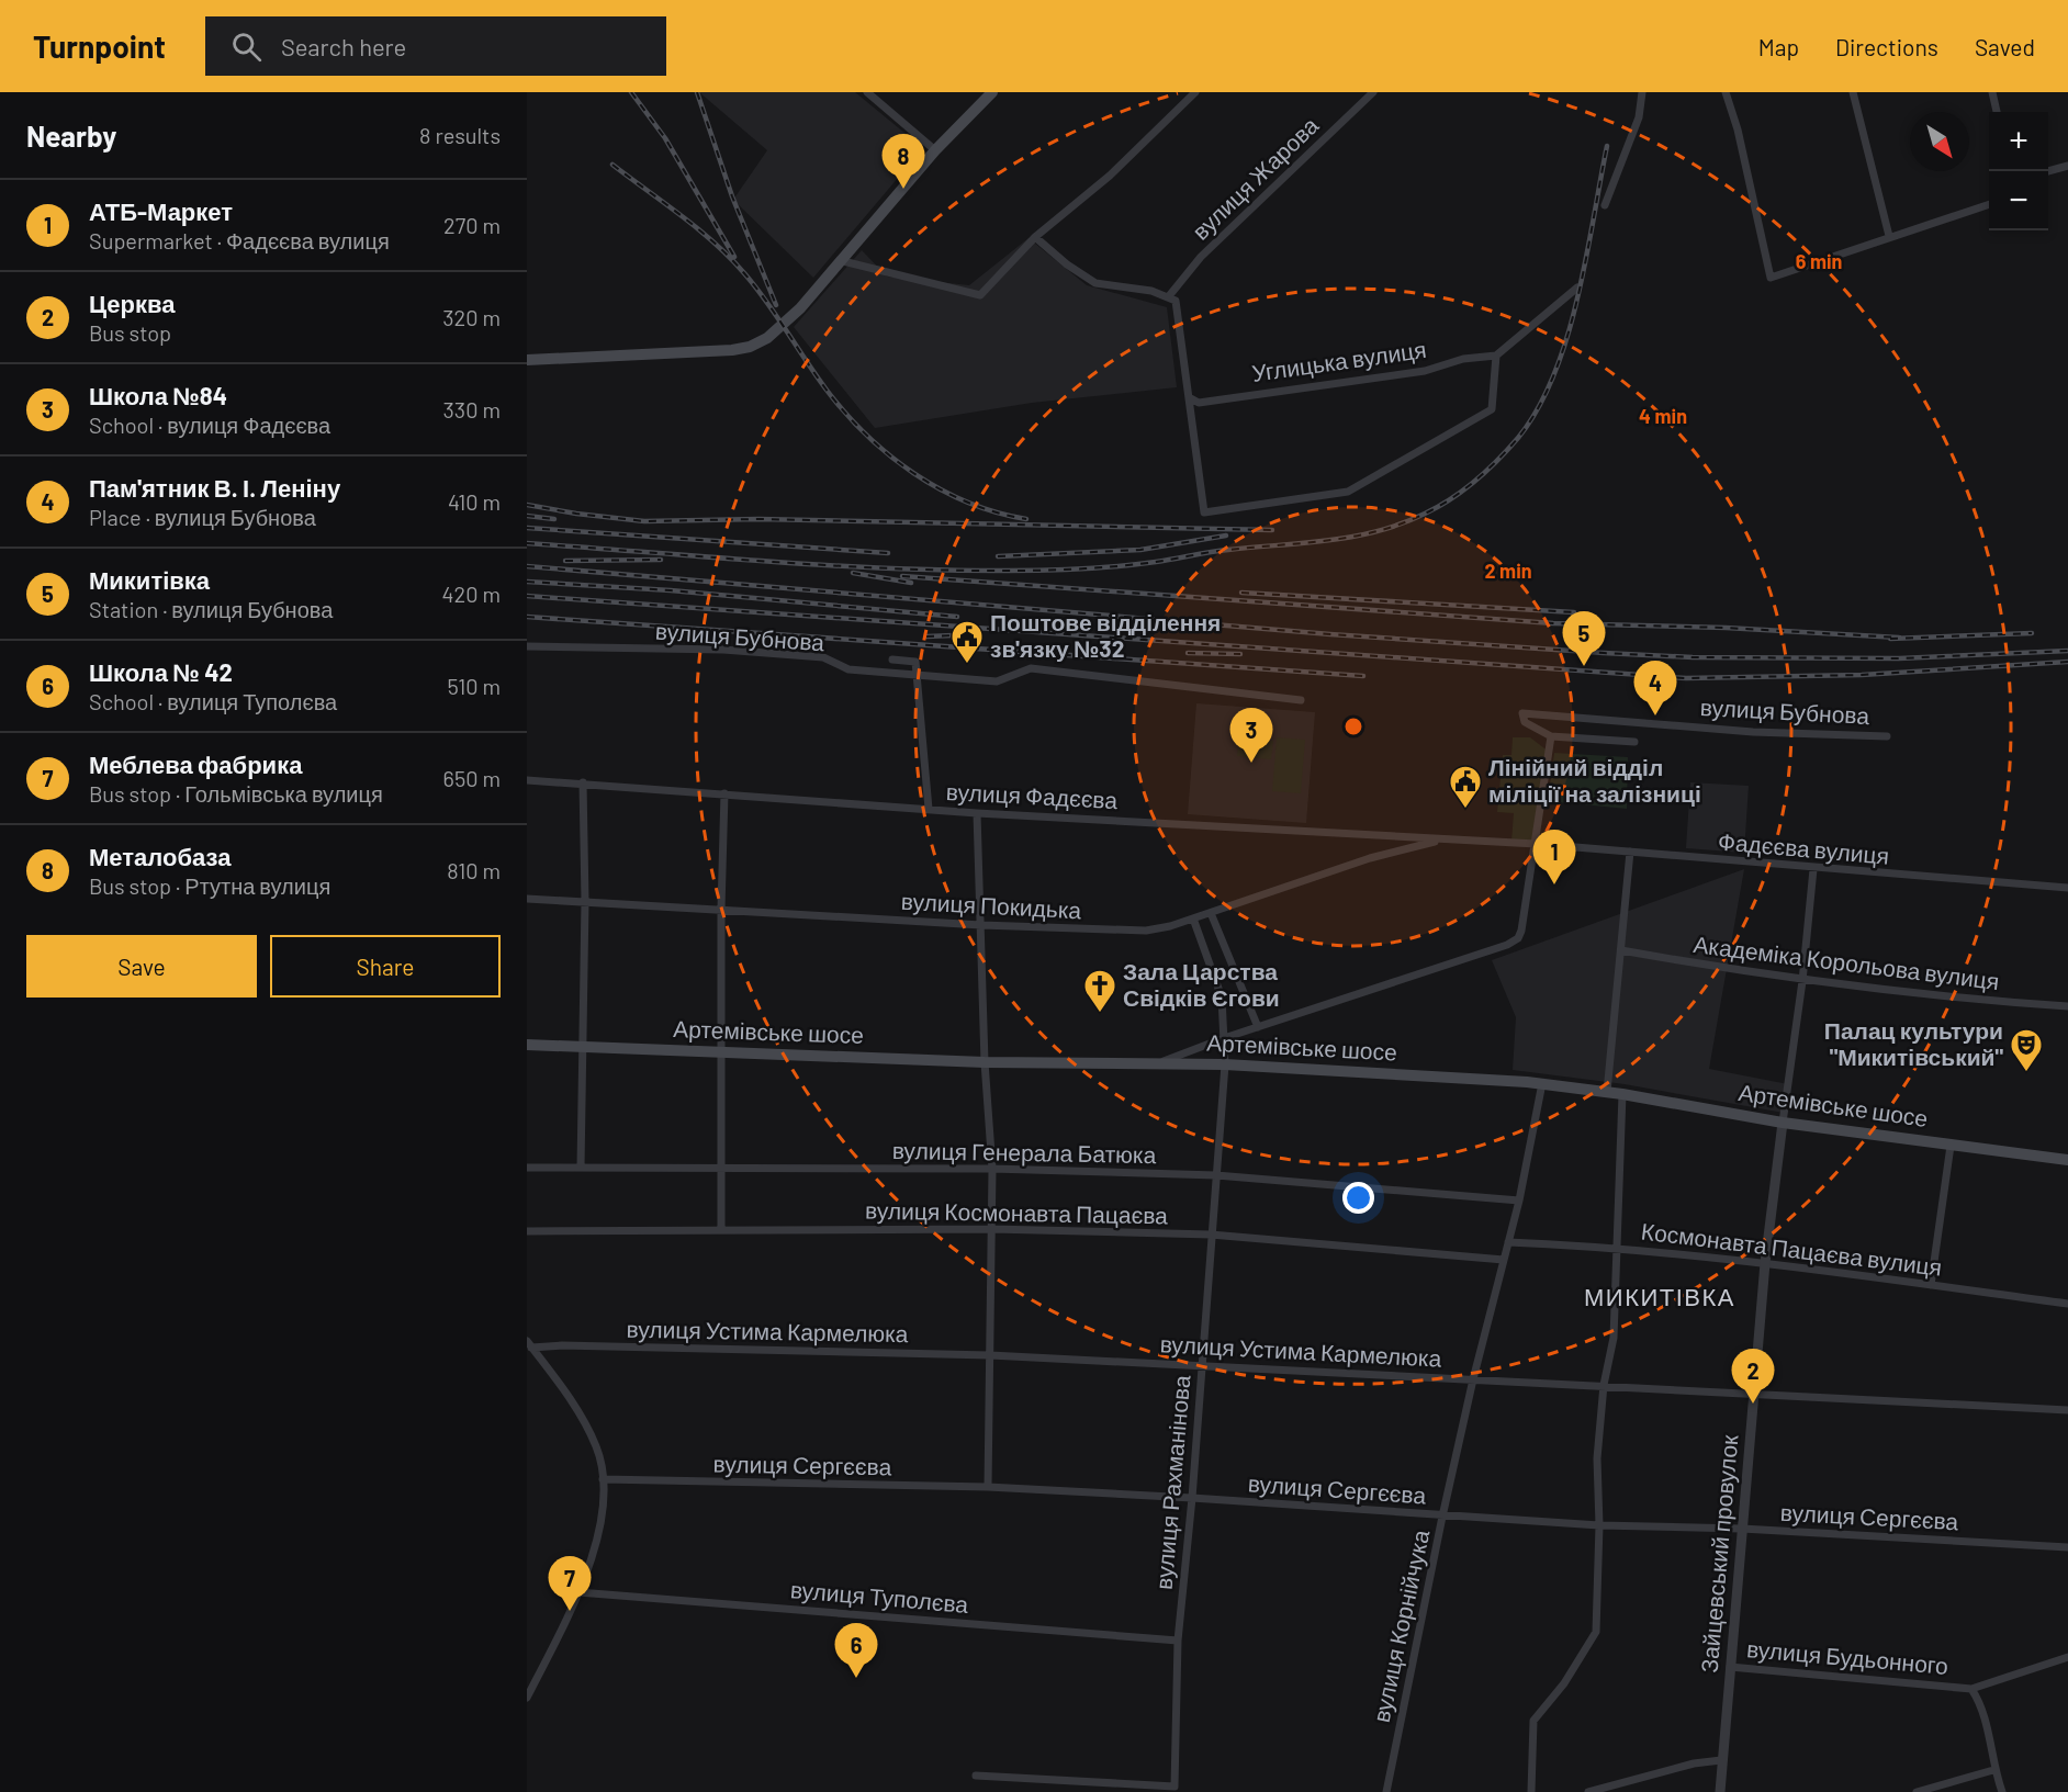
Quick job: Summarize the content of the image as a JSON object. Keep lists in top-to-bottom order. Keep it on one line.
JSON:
{"streets":{"main road":["Артемівське шосе"],"street":["вулиця Жарова","Углицька вулиця","вулиця Бубнова","вулиця Фадєєва","Фадєєва вулиця","вулиця Покидька","Академіка Корольова вулиця","вулиця Генерала Батюка","вулиця Космонавта Пацаєва","Космонавта Пацаєва вулиця","вулиця Устима Кармелюка","вулиця Сергєєва","вулиця Рахманінова","Зайцевський провулок","вулиця Туполєва","вулиця Корнійчука","вулиця Будьонного"]},"crossings":[["вулиця Фадєєва","Фадєєва вулиця"],["вулиця Фадєєва","вулиця Покидька"],["вулиця Покидька","вулиця Рахманінова"],["Артемівське шосе","вулиця Рахманінова"],["Артемівське шосе","Зайцевський провулок"],["Артемівське шосе","вулиця Корнійчука"],["вулиця Генерала Батюка","вулиця Рахманінова"],["вулиця Генерала Батюка","вулиця Корнійчука"],["вулиця Космонавта Пацаєва","вулиця Рахманінова"],["вулиця Космонавта Пацаєва","вулиця Корнійчука"],["Космонавта Пацаєва вулиця","Зайцевський провулок"],["Космонавта Пацаєва вулиця","вулиця Корнійчука"],["вулиця Устима Кармелюка","вулиця Рахманінова"],["вулиця Устима Кармелюка","Зайцевський провулок"],["вулиця Устима Кармелюка","вулиця Корнійчука"],["вулиця Сергєєва","вулиця Рахманінова"],["вулиця Сергєєва","Зайцевський провулок"],["вулиця Сергєєва","вулиця Корнійчука"],["вулиця Рахманінова","вулиця Туполєва"],["Зайцевський провулок","вулиця Будьонного"]],"districts":["МИКИТІВКА"],"places":{"public building":["Поштове відділення зв'язку №32","Лінійний відділ міліції на залізниці"],"church":["Зала Царства Свідків Єгови"],"theatre":["Палац культури \"Микитівський\""]},"north":"bottom right","page":{"header":"Turnpoint","search":"Search here","nav":["Map","Directions","Saved"],"heading":["Nearby","8 results"],"map_buttons":["+","−"],"pins":["8","5","4","3","1","2","7","6"],"list":[{"mark":"1","name":"АТБ-Маркет","note":"Supermarket · Фадєєва вулиця","value":"270 m"},{"mark":"2","name":"Церква","note":"Bus stop","value":"320 m"},{"mark":"3","name":"Школа №84","note":"School · вулиця Фадєєва","value":"330 m"},{"mark":"4","name":"Пам'ятник В. І. Леніну","note":"Place · вулиця Бубнова","value":"410 m"},{"mark":"5","name":"Микитівка","note":"Station · вулиця Бубнова","value":"420 m"},{"mark":"6","name":"Школа № 42","note":"School · вулиця Туполєва","value":"510 m"},{"mark":"7","name":"Меблева фабрика","note":"Bus stop · Гольмівська вулиця","value":"650 m"},{"mark":"8","name":"Металобаза","note":"Bus stop · Ртутна вулиця","value":"810 m"}],"buttons":["Save","Share"]},"rings":["6 min","4 min","2 min"]}
